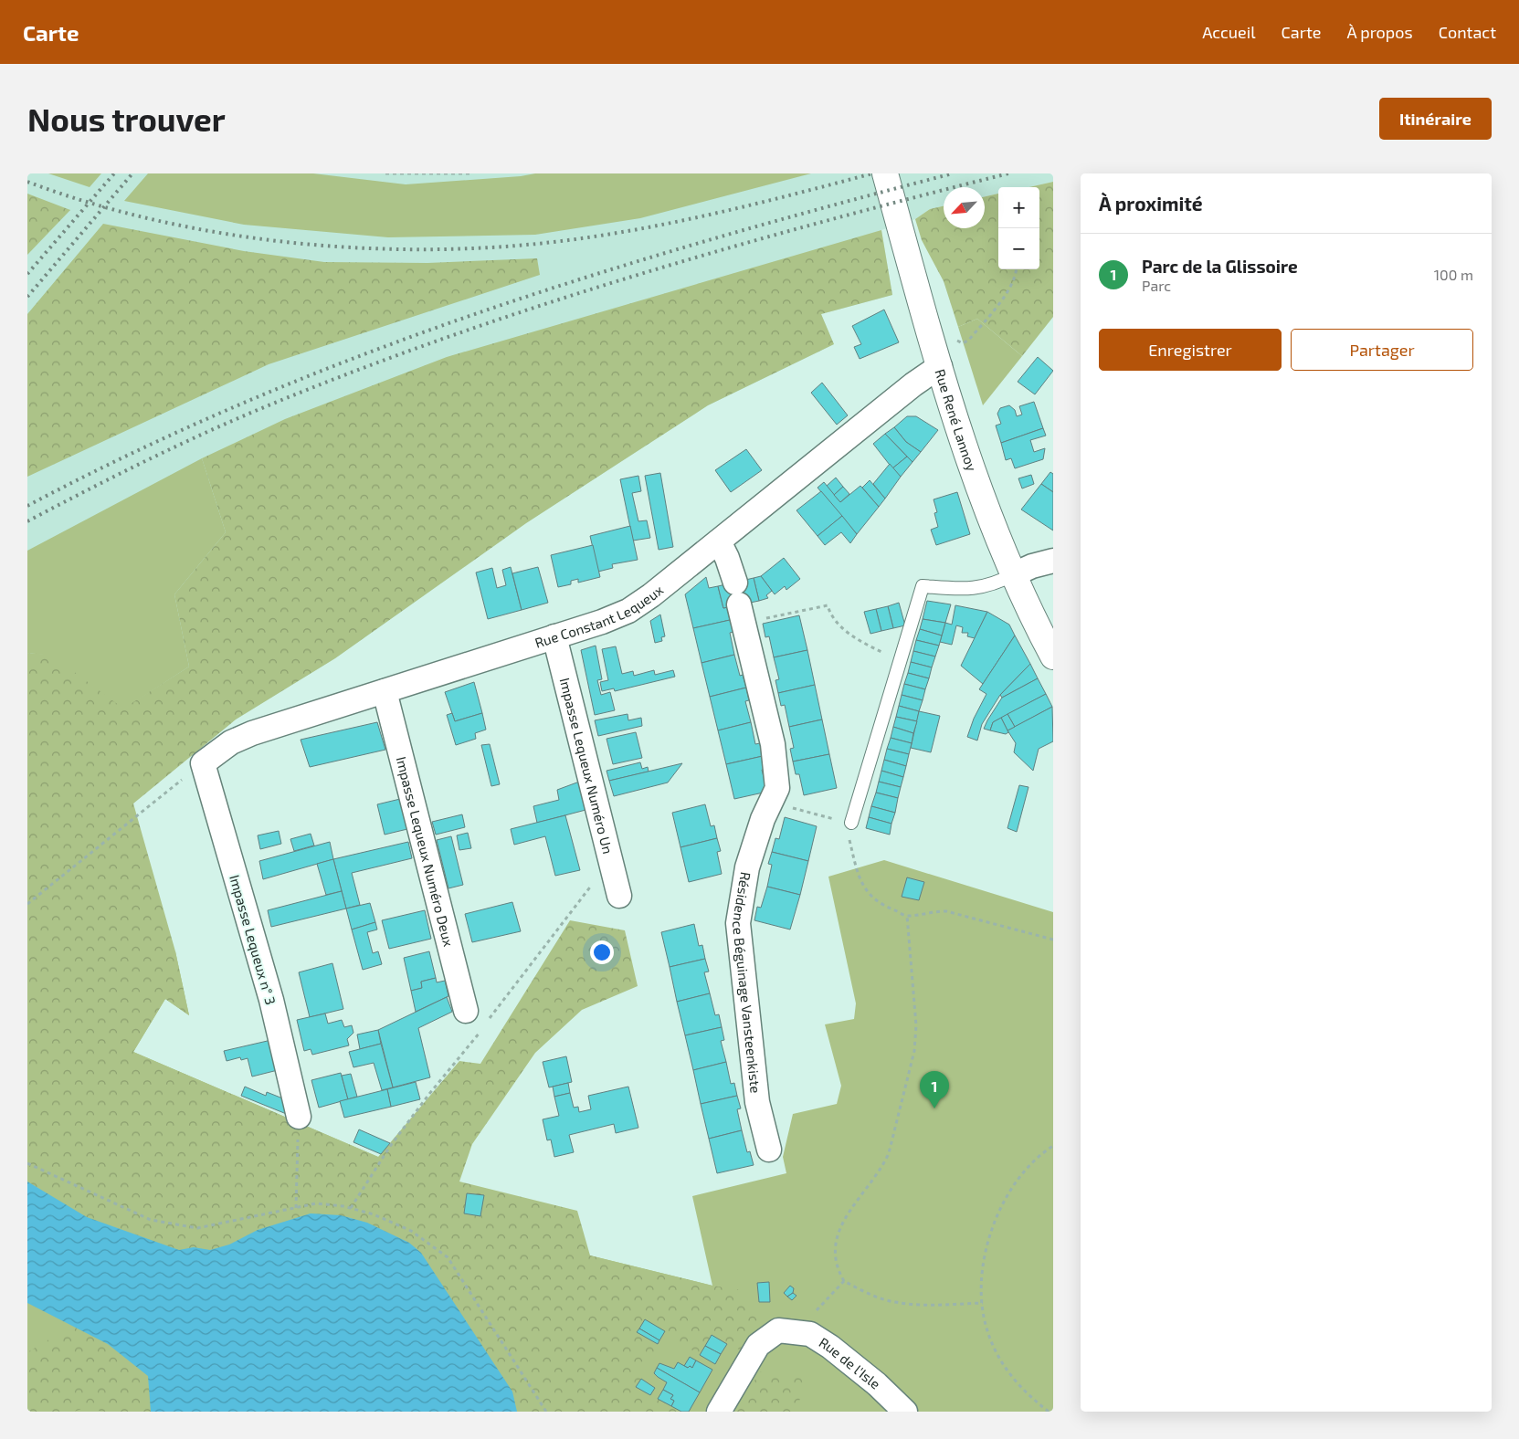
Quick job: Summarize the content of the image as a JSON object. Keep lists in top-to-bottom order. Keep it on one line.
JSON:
{"streets":{"street":["Rue René Lannoy","Rue Constant Lequeux","Impasse Lequeux Numéro Un","Impasse Lequeux Numéro Deux","Impasse Lequeux n° 3","Résidence Béguinage Vansteenkiste","Rue de l'Isle"]},"crossings":[["Rue René Lannoy","Rue Constant Lequeux"],["Rue Constant Lequeux","Impasse Lequeux Numéro Un"],["Rue Constant Lequeux","Impasse Lequeux Numéro Deux"],["Rue Constant Lequeux","Impasse Lequeux n° 3"],["Rue Constant Lequeux","Résidence Béguinage Vansteenkiste"]],"north":"bottom left","page":{"header":"Carte","nav":["Accueil","Carte","À propos","Contact"],"buttons":["Itinéraire",["Enregistrer","Partager"]],"title":"Nous trouver","heading":"À proximité","map_buttons":["+","−"],"list":[{"mark":"1","name":"Parc de la Glissoire","note":"Parc","value":"100 m"}],"pins":"1"}}
